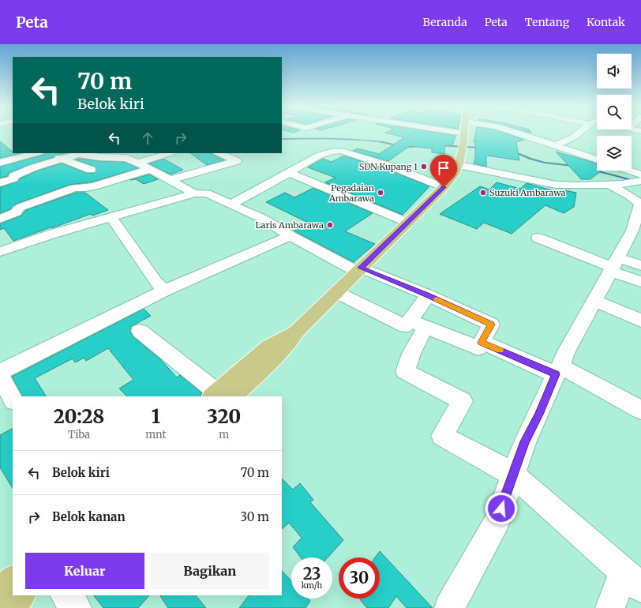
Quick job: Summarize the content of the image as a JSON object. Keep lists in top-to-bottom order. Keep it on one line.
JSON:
{"places":["SDN Kupang 1","Pegadaian Ambarawa","Suzuki Ambarawa","Laris Ambarawa"],"page":{"header":"Peta","nav":["Beranda","Peta","Tentang","Kontak"],"turn":["70 m","Belok kiri"],"eta":["20:28","Tiba","1","mnt","320","m"],"list":[{"name":"Belok kiri","value":"70 m"},{"name":"Belok kanan","value":"30 m"}],"buttons":["Keluar","Bagikan"],"speed":"23 km/h","limit":"30"}}
